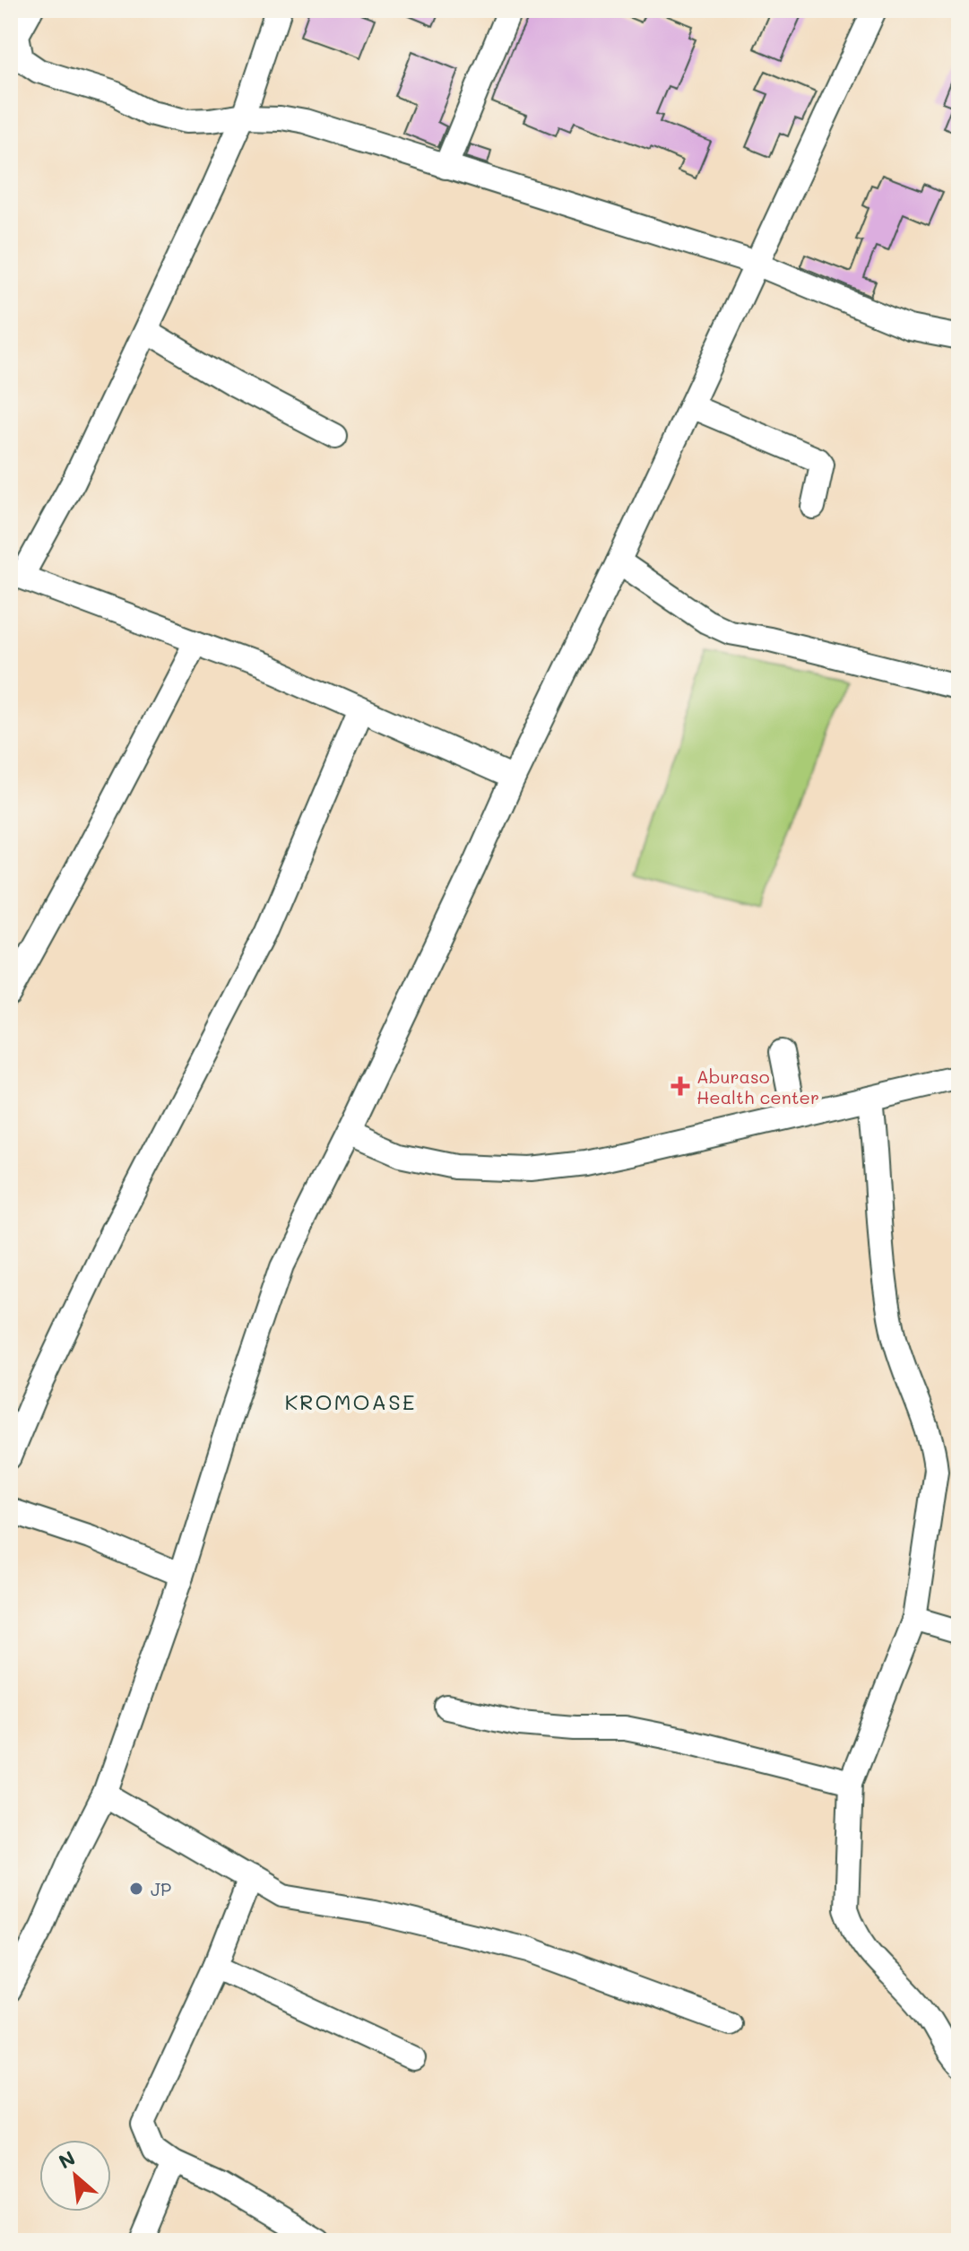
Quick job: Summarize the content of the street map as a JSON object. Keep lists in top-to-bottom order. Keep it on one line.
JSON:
{"districts":["KROMOASE"],"places":{"health":["Aburaso Health center"],"other":["JP"]},"north":"top left"}
